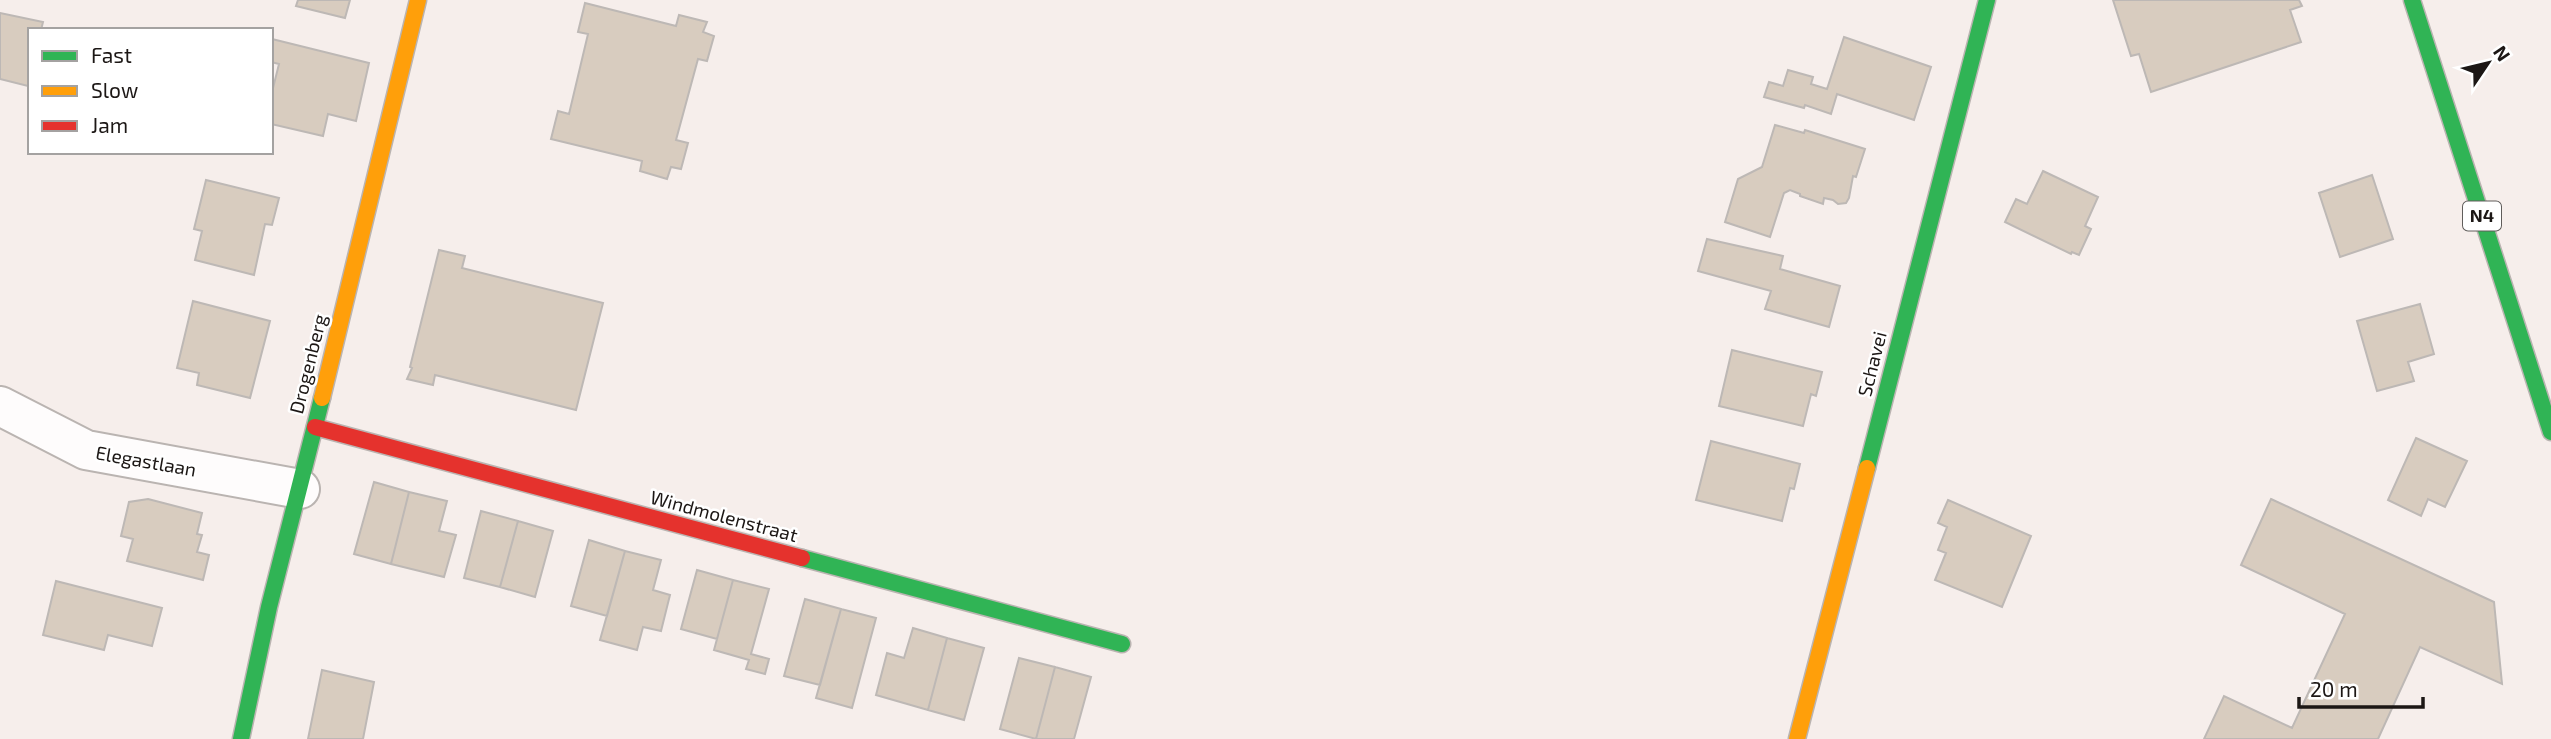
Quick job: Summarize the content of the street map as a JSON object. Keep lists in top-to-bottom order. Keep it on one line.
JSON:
{"streets":{"street":["N4","Drogenberg","Schavei","Elegastlaan","Windmolenstraat"]},"crossings":[["Drogenberg","Elegastlaan"],["Drogenberg","Windmolenstraat"]],"legend":["Fast","Slow","Jam"],"scale_bar":"20 m","north":"top right"}
